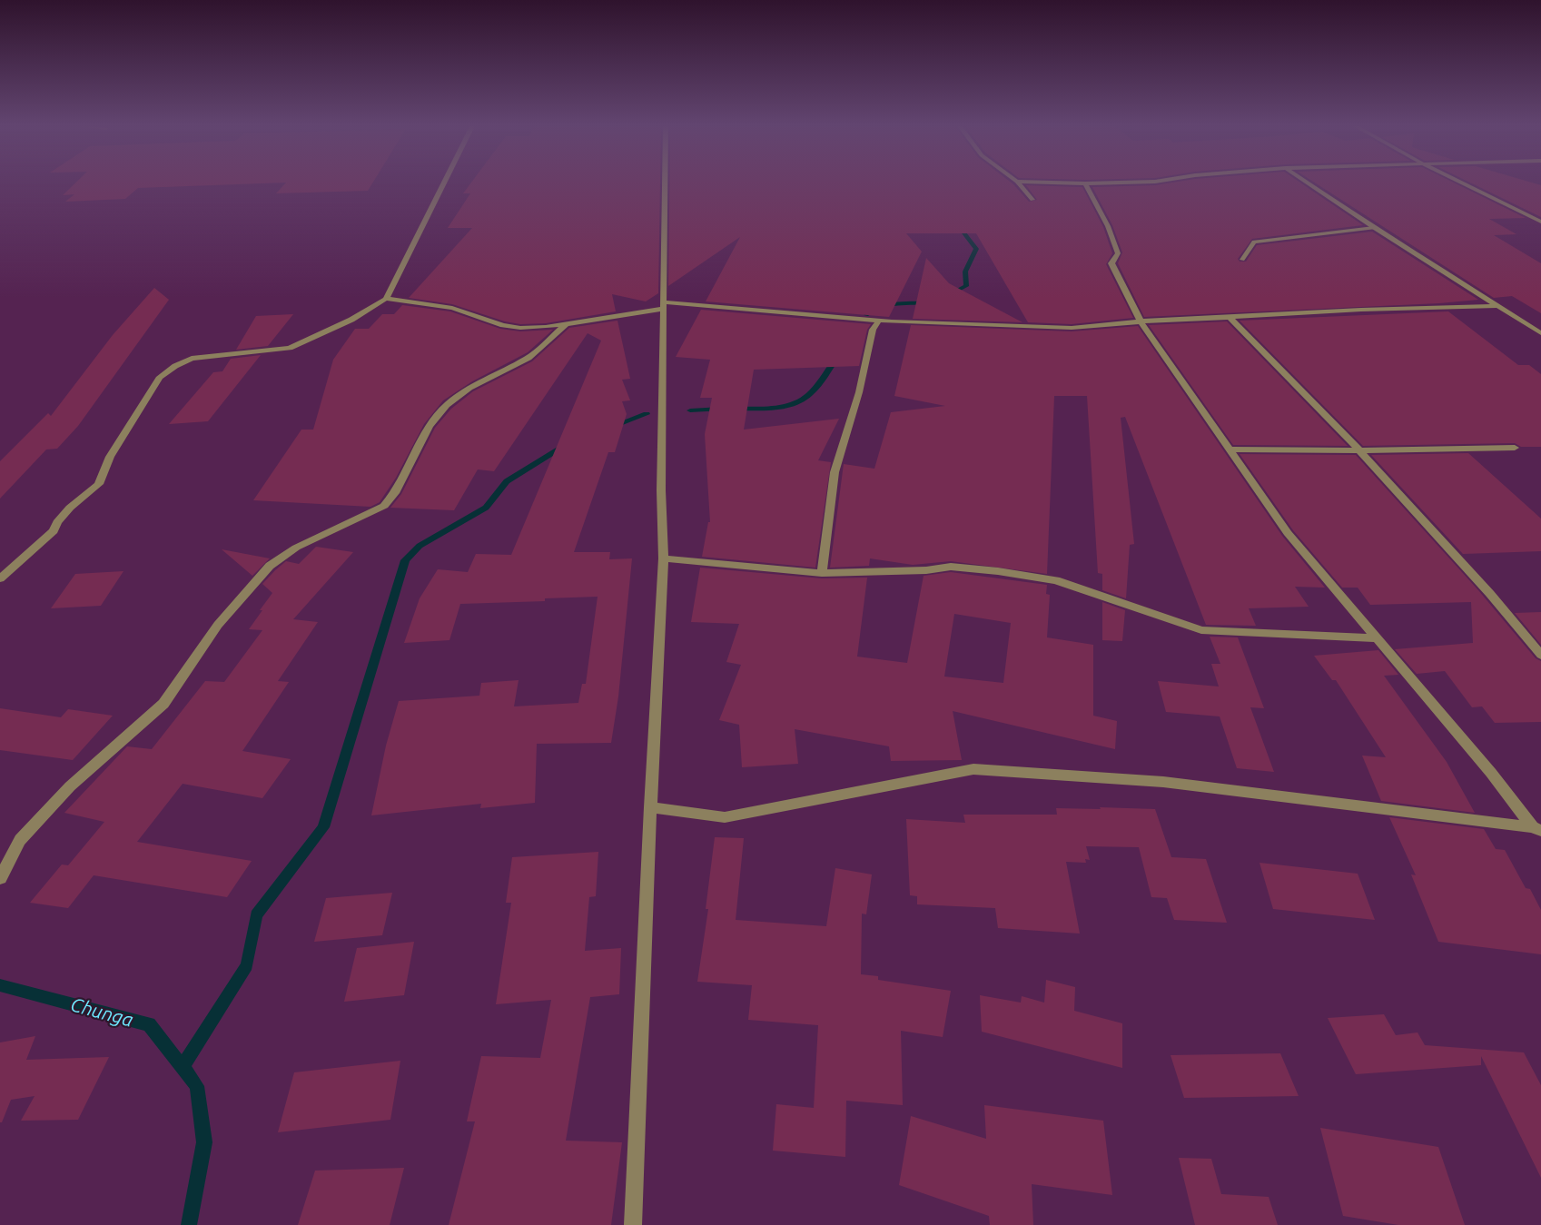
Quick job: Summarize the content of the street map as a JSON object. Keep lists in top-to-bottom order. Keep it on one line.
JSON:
{"water":["Chunga"]}
